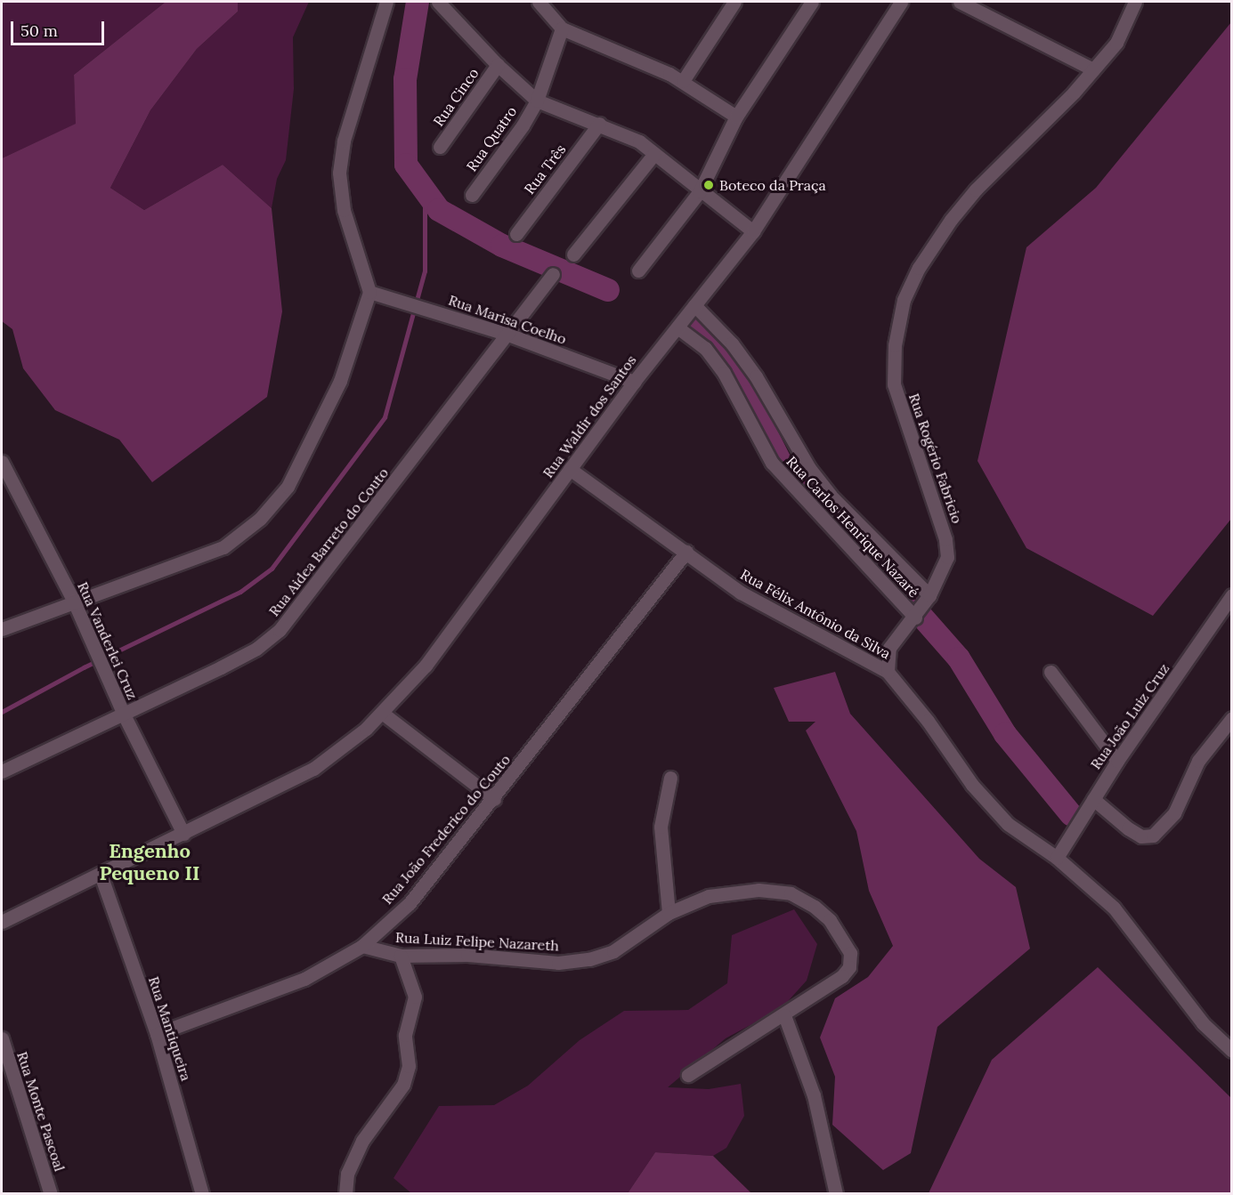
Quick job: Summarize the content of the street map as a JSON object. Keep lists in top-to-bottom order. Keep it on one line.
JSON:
{"streets":{"street":["Rua Cinco","Rua Quatro","Rua Três","Rua Marisa Coelho","Rua Waldir dos Santos","Rua Rogério Fabricio","Rua Carlos Henrique Nazaré","Rua Aidea Barreto do Couto","Rua Félix Antônio da Silva","Rua Vanderlei Cruz","Rua João Luiz Cruz","Rua João Frederico do Couto","Rua Luiz Felipe Nazareth","Rua Mantiqueira","Rua Monte Pascoal"]},"crossings":[["Rua Marisa Coelho","Rua Waldir dos Santos"],["Rua Marisa Coelho","Rua Aidea Barreto do Couto"],["Rua Waldir dos Santos","Rua Carlos Henrique Nazaré"],["Rua Waldir dos Santos","Rua Félix Antônio da Silva"],["Rua Waldir dos Santos","Rua Vanderlei Cruz"],["Rua Waldir dos Santos","Rua Mantiqueira"],["Rua Rogério Fabricio","Rua Carlos Henrique Nazaré"],["Rua Rogério Fabricio","Rua Félix Antônio da Silva"],["Rua Aidea Barreto do Couto","Rua Vanderlei Cruz"],["Rua Félix Antônio da Silva","Rua João Luiz Cruz"],["Rua Félix Antônio da Silva","Rua João Frederico do Couto"],["Rua João Frederico do Couto","Rua Luiz Felipe Nazareth"],["Rua João Frederico do Couto","Rua Mantiqueira"]],"districts":["Engenho Pequeno II"],"places":["Boteco da Praça"],"scale_bar":"50 m"}
